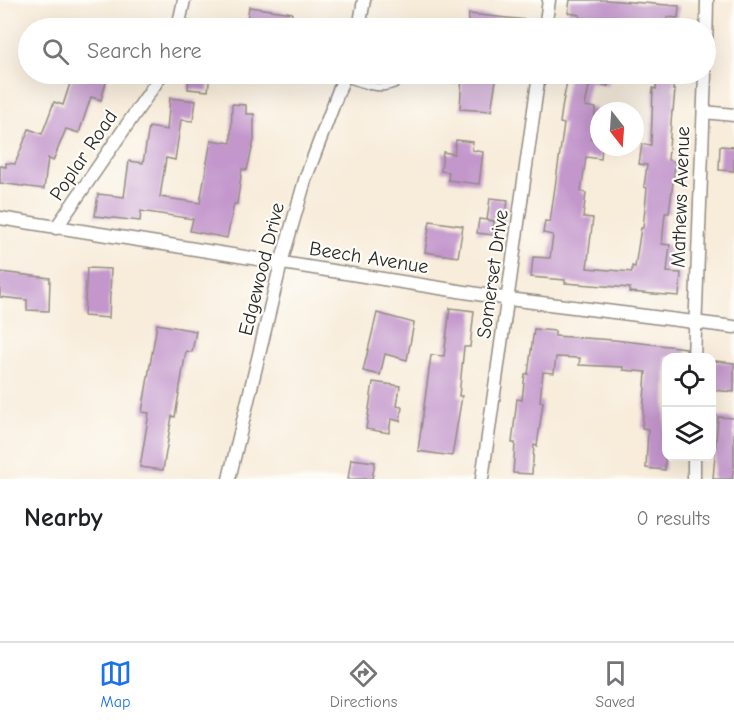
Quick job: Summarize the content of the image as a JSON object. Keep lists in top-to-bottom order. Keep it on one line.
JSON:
{"streets":{"street":["Poplar Road","Mathews Avenue","Beech Avenue","Edgewood Drive","Somerset Drive"]},"crossings":[["Poplar Road","Beech Avenue"],["Mathews Avenue","Beech Avenue"],["Beech Avenue","Edgewood Drive"],["Beech Avenue","Somerset Drive"]],"north":"bottom","page":{"search":"Search here","heading":["Nearby","0 results"],"nav":["Map","Directions","Saved"]}}
